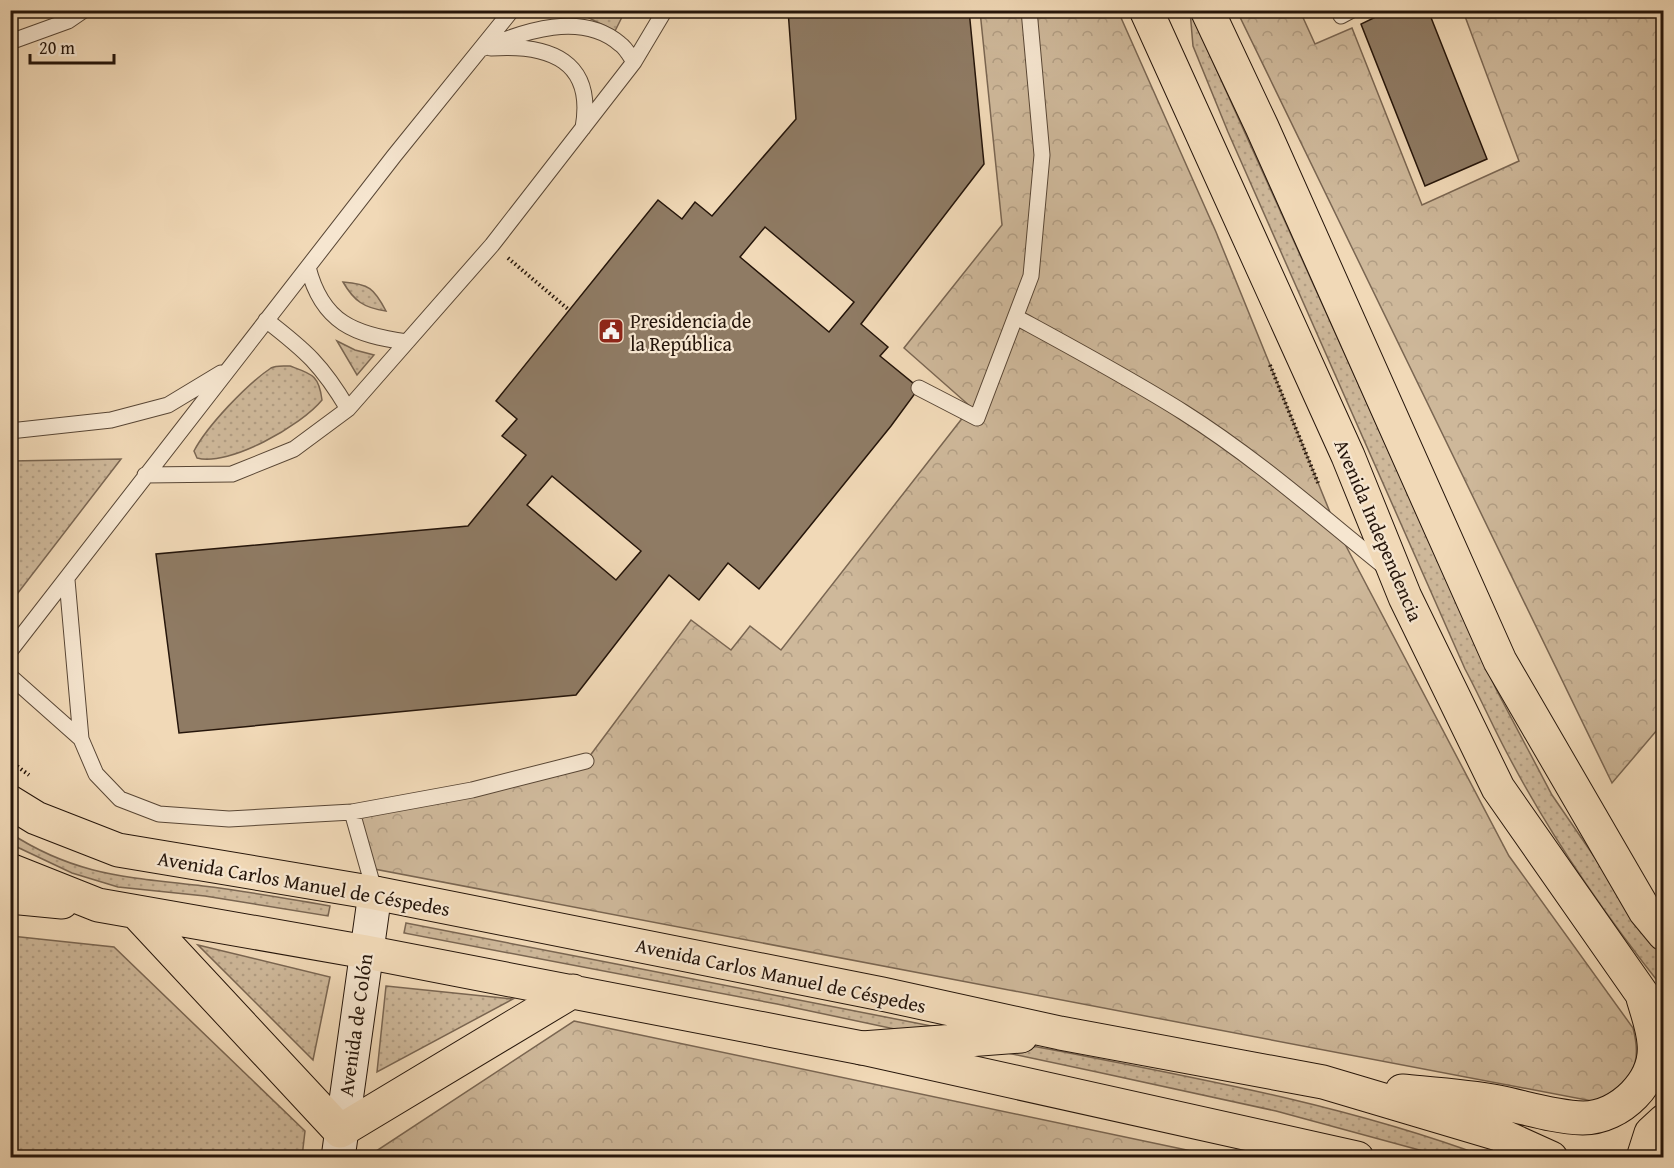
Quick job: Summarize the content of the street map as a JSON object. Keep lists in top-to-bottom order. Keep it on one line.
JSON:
{"streets":{"main road":["Avenida Independencia","Avenida Carlos Manuel de Céspedes","Avenida de Colón"]},"crossings":[["Avenida Carlos Manuel de Céspedes","Avenida de Colón"]],"places":{"public building":["Presidencia de la República"]},"scale_bar":"20 m"}
